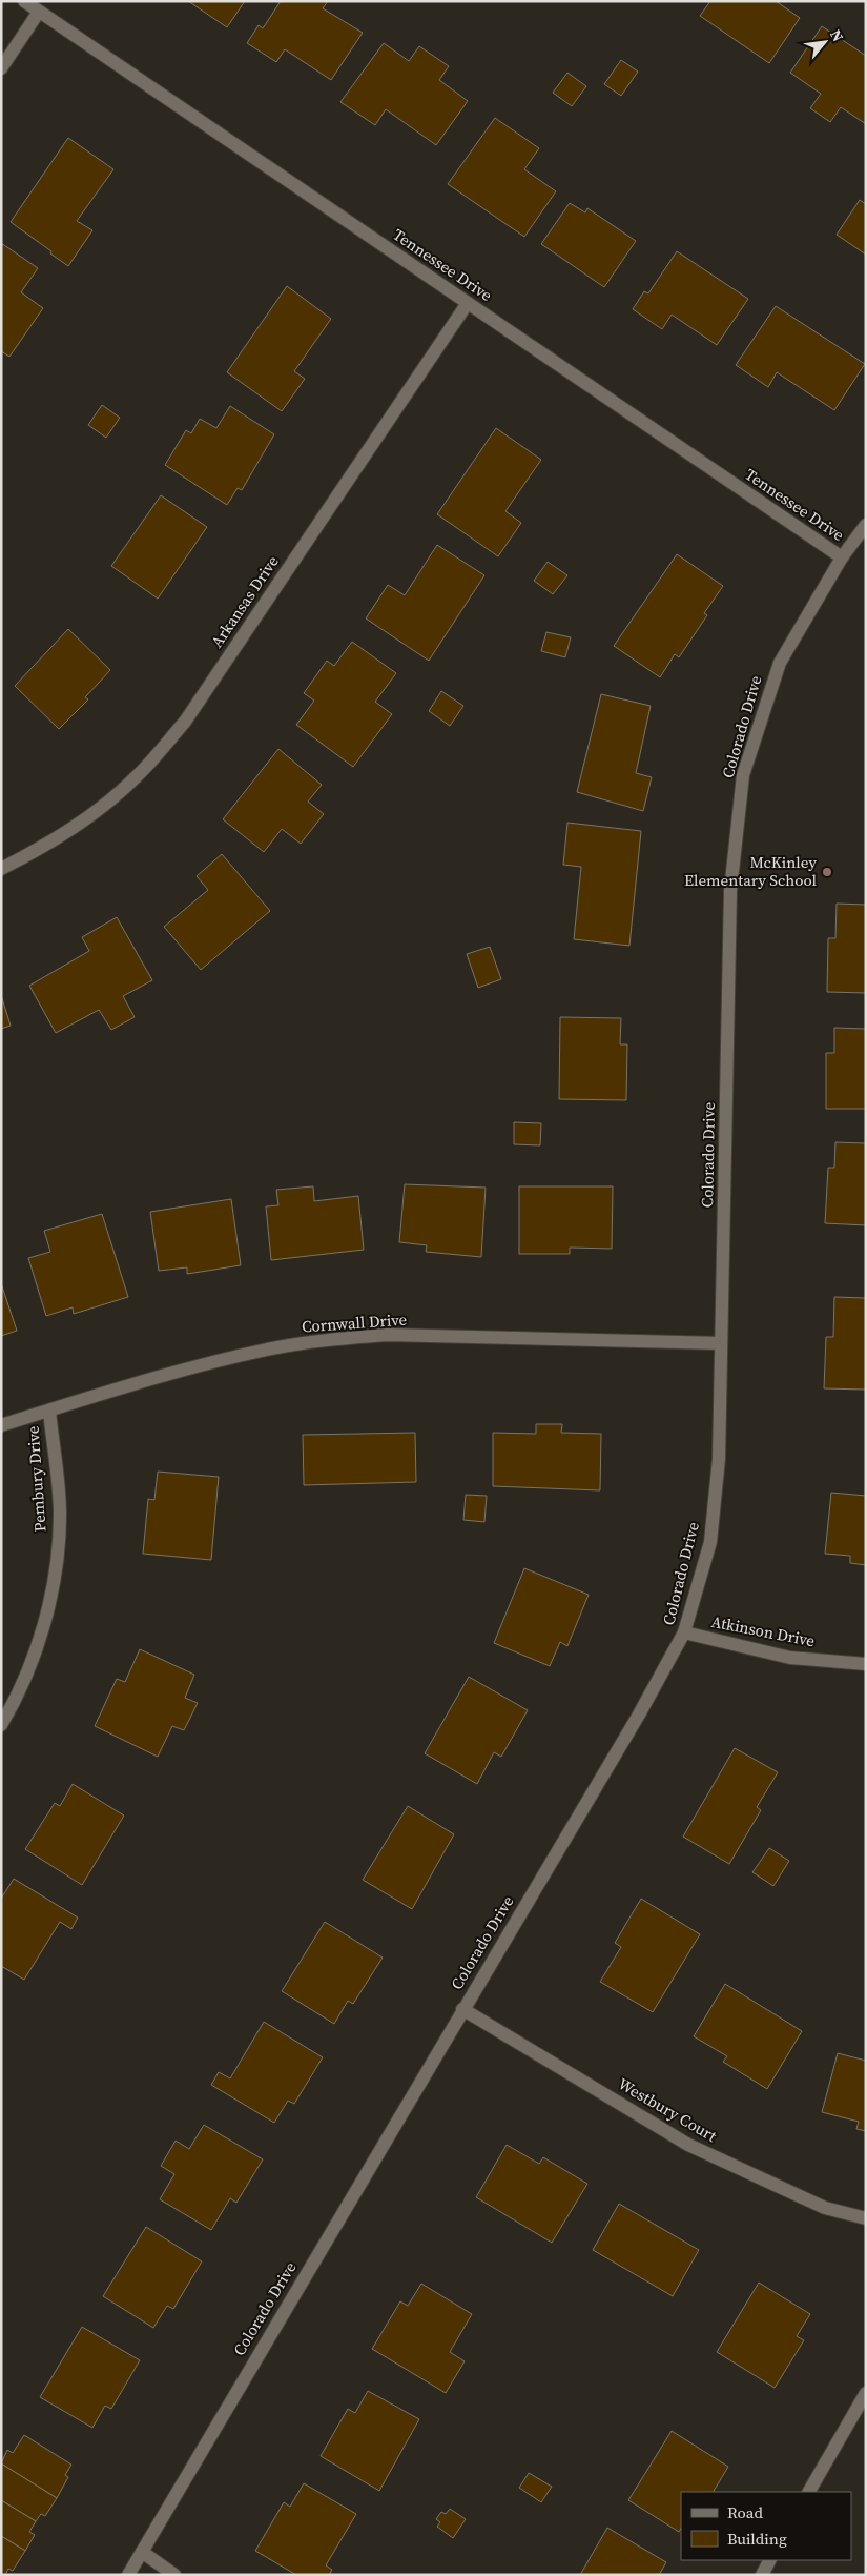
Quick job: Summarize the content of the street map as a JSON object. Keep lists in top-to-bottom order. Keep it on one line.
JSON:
{"streets":{"street":["Tennessee Drive","Arkansas Drive","Colorado Drive","Cornwall Drive","Pembury Drive","Atkinson Drive","Westbury Court"]},"crossings":[["Tennessee Drive","Arkansas Drive"],["Tennessee Drive","Colorado Drive"],["Colorado Drive","Cornwall Drive"],["Colorado Drive","Atkinson Drive"],["Colorado Drive","Westbury Court"],["Cornwall Drive","Pembury Drive"]],"places":["McKinley Elementary School"],"legend":["Road","Building"],"north":"top right"}
